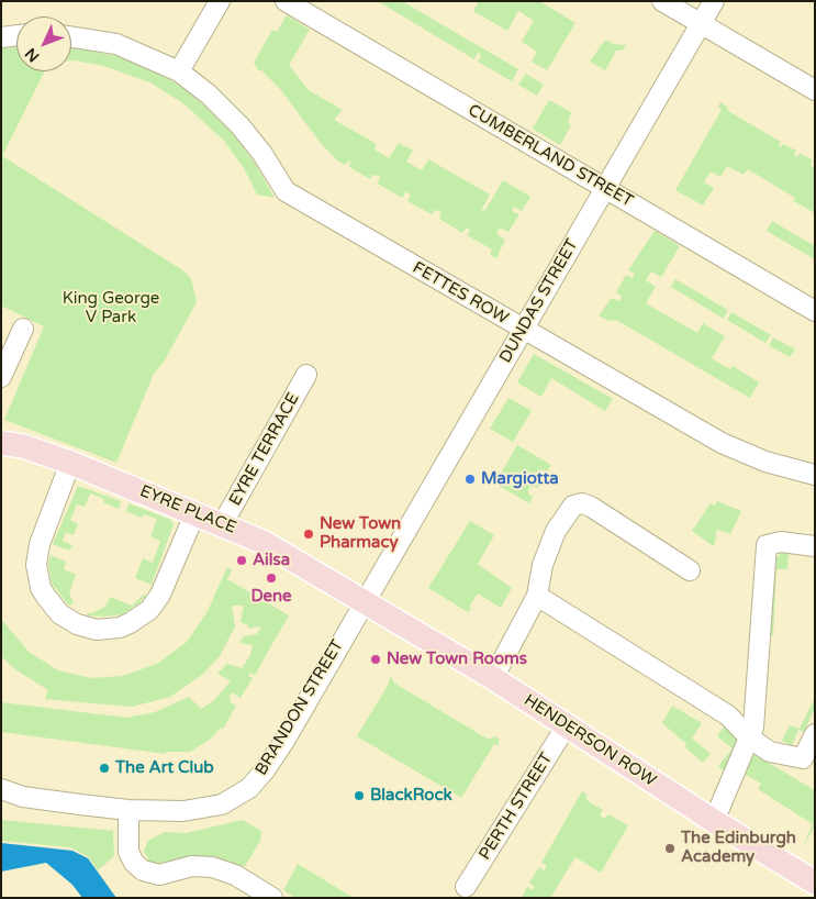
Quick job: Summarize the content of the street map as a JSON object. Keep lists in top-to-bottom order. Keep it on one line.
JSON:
{"streets":{"main road":["EYRE PLACE","HENDERSON ROW"],"street":["CUMBERLAND STREET","FETTES ROW","DUNDAS STREET","EYRE TERRACE","BRANDON STREET","PERTH STREET"]},"crossings":[["CUMBERLAND STREET","DUNDAS STREET"],["FETTES ROW","DUNDAS STREET"],["DUNDAS STREET","EYRE PLACE"],["DUNDAS STREET","BRANDON STREET"],["DUNDAS STREET","HENDERSON ROW"],["EYRE TERRACE","EYRE PLACE"],["EYRE PLACE","BRANDON STREET"],["EYRE PLACE","HENDERSON ROW"],["BRANDON STREET","HENDERSON ROW"],["HENDERSON ROW","PERTH STREET"]],"parks":["King George V Park"],"places":["Margiotta","New Town Pharmacy","Ailsa","Dene","New Town Rooms","The Art Club","BlackRock","The Edinburgh Academy"],"north":"bottom left"}
